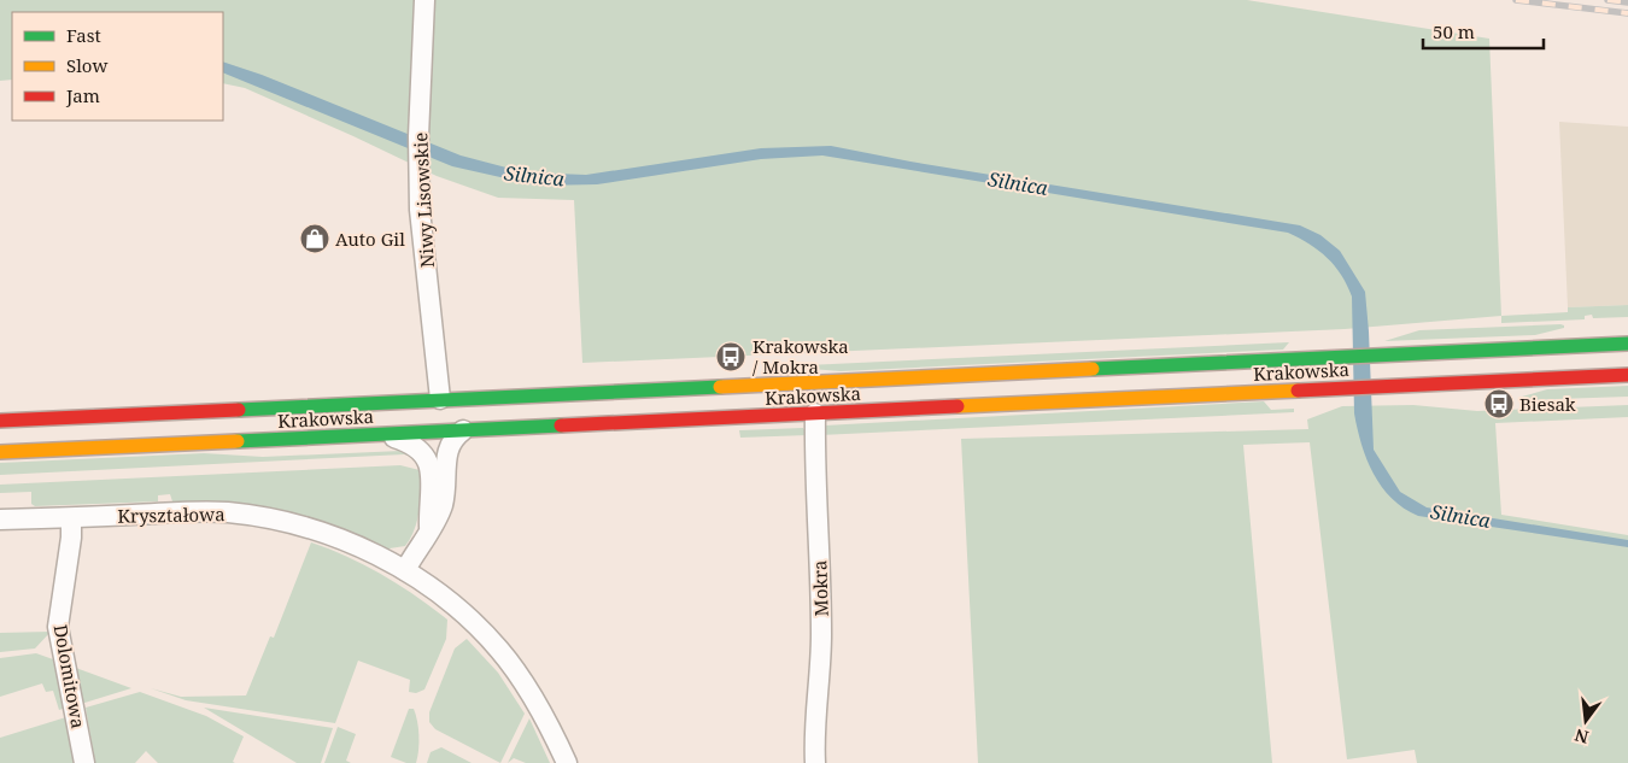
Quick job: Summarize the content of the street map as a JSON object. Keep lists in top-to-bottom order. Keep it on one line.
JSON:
{"streets":{"main road":["Krakowska"],"street":["Niwy Lisowskie","Kryształowa","Mokra","Dolomitowa"]},"crossings":[["Niwy Lisowskie","Krakowska"],["Krakowska","Mokra"],["Kryształowa","Dolomitowa"]],"water":["Silnica"],"places":{"shop":["Auto Gil"],"bus stop":["Krakowska / Mokra","Biesak"]},"legend":["Fast","Slow","Jam"],"scale_bar":"50 m","north":"bottom"}
